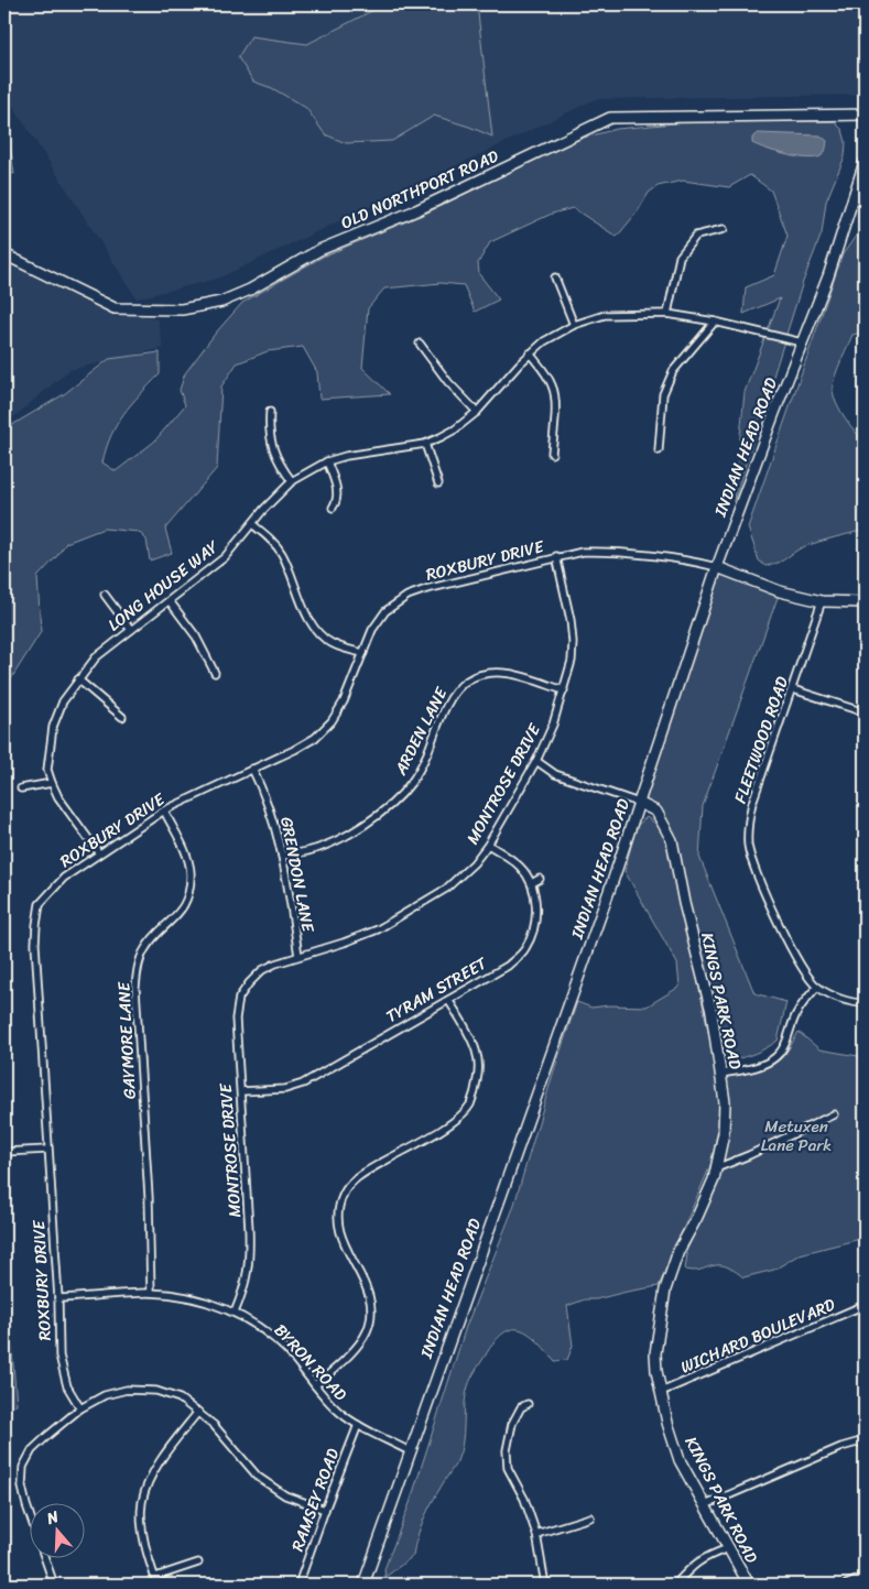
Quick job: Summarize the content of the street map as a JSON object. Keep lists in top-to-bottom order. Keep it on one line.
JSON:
{"streets":{"main road":["OLD NORTHPORT ROAD","INDIAN HEAD ROAD","KINGS PARK ROAD"],"street":["ROXBURY DRIVE","LONG HOUSE WAY","ARDEN LANE","FLEETWOOD ROAD","MONTROSE DRIVE","GRENDON LANE","TYRAM STREET","GAYMORE LANE","WICHARD BOULEVARD","BYRON ROAD","RAMSEY ROAD"]},"crossings":[["INDIAN HEAD ROAD","ROXBURY DRIVE"],["INDIAN HEAD ROAD","LONG HOUSE WAY"],["INDIAN HEAD ROAD","KINGS PARK ROAD"],["INDIAN HEAD ROAD","BYRON ROAD"],["ROXBURY DRIVE","MONTROSE DRIVE"],["ROXBURY DRIVE","GRENDON LANE"],["ROXBURY DRIVE","GAYMORE LANE"],["ROXBURY DRIVE","BYRON ROAD"],["ARDEN LANE","MONTROSE DRIVE"],["ARDEN LANE","GRENDON LANE"],["MONTROSE DRIVE","GRENDON LANE"],["MONTROSE DRIVE","TYRAM STREET"],["MONTROSE DRIVE","BYRON ROAD"],["KINGS PARK ROAD","WICHARD BOULEVARD"],["GAYMORE LANE","BYRON ROAD"],["BYRON ROAD","RAMSEY ROAD"]],"parks":["Metuxen Lane Park"],"north":"top"}
